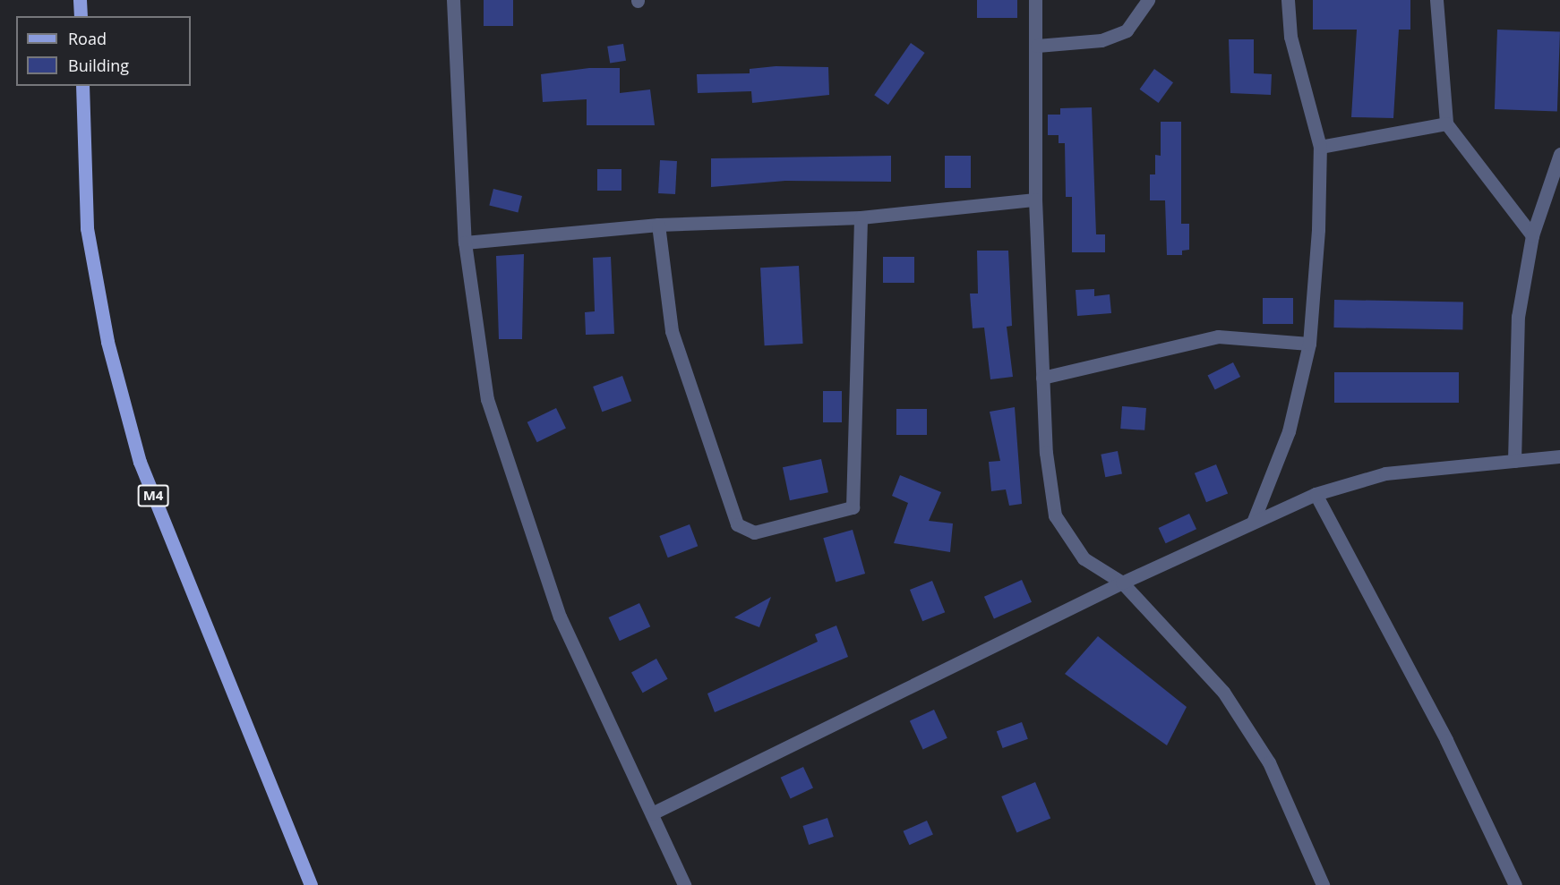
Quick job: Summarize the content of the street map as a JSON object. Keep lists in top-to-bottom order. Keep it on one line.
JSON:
{"streets":{"main road":["M4"]},"legend":["Road","Building"]}
